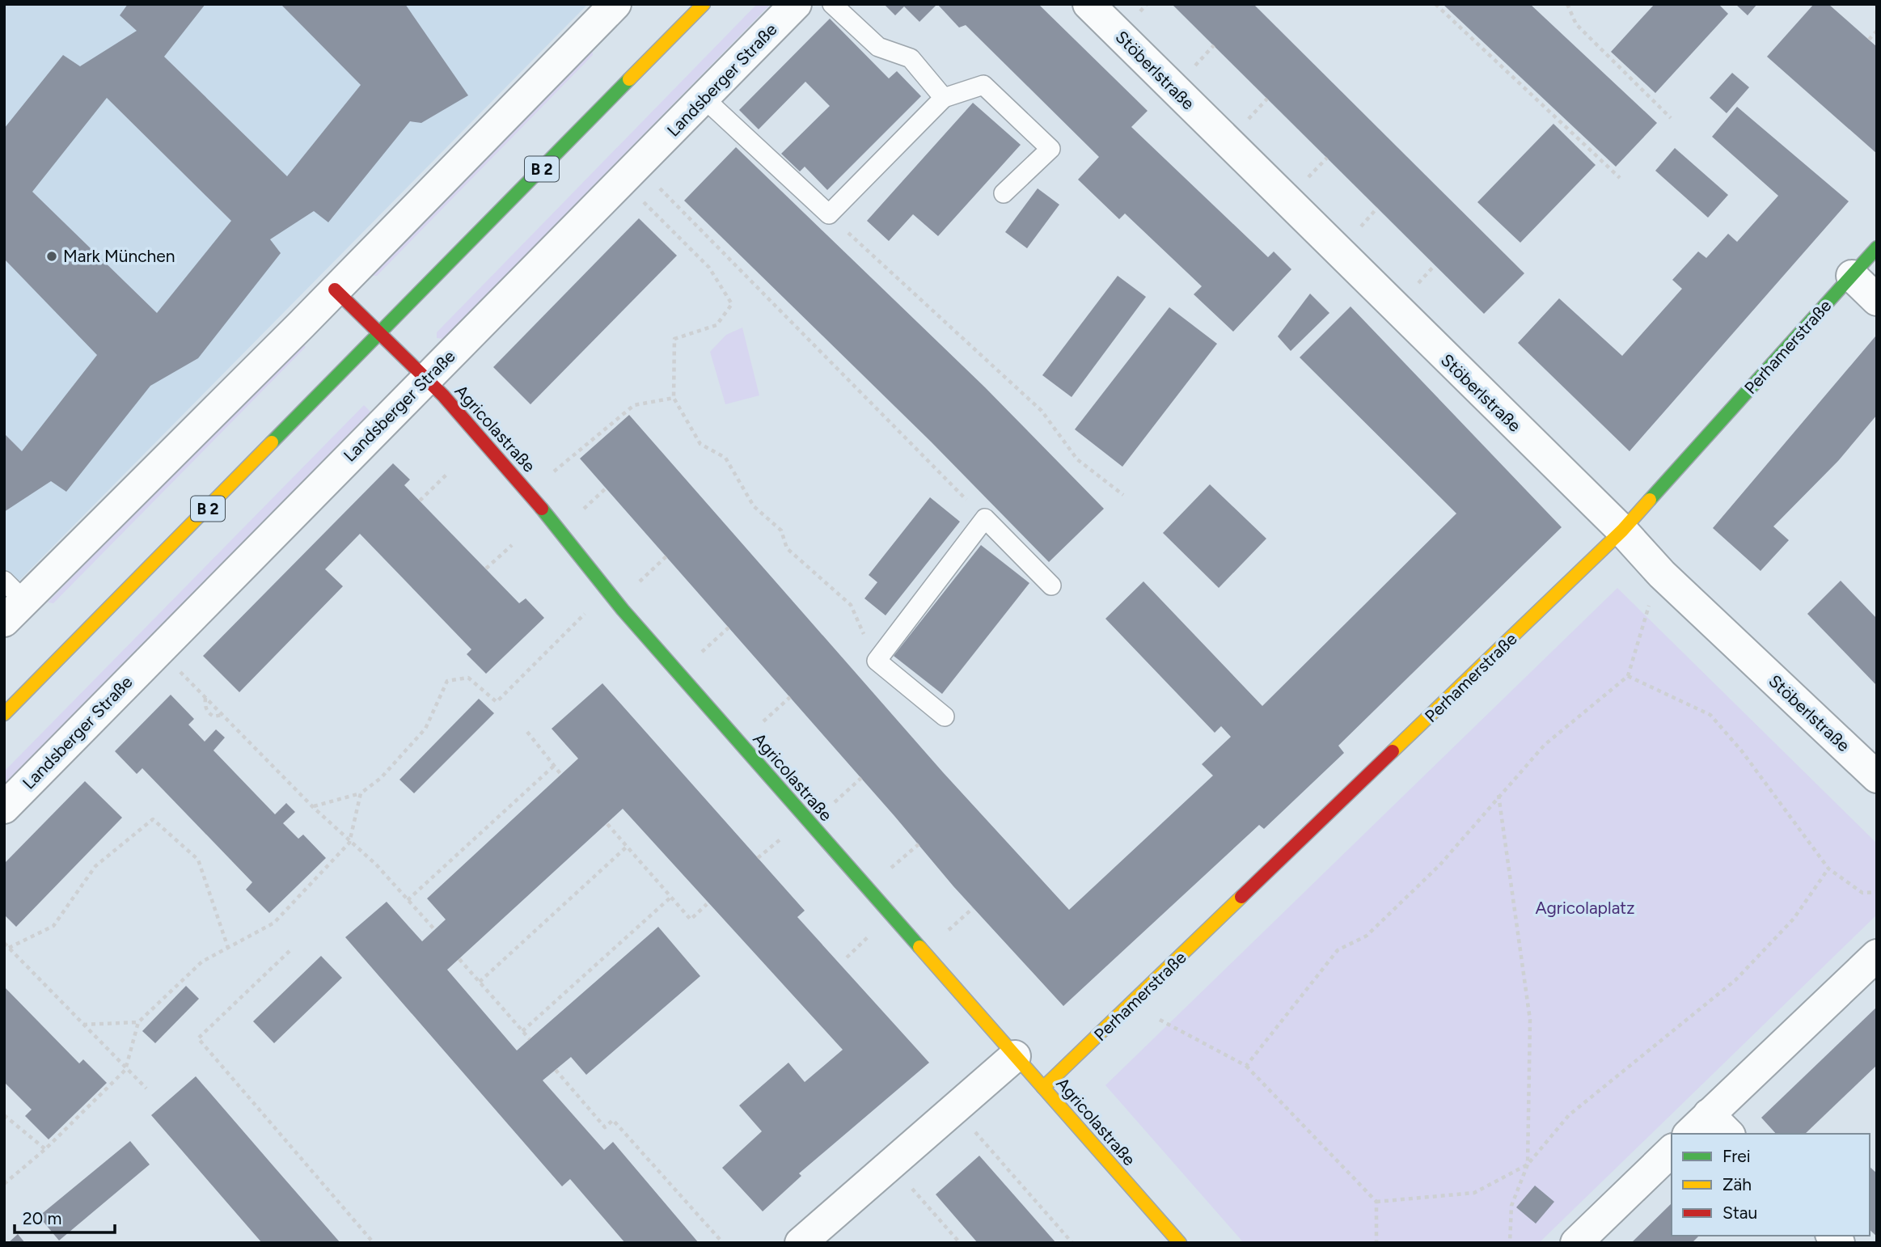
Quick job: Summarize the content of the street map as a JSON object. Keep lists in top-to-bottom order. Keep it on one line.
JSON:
{"streets":{"street":["Stöberlstraße","Landsberger Straße","B 2","Perhamerstraße","Agricolastraße"]},"crossings":[["Stöberlstraße","Perhamerstraße"],["Landsberger Straße","Agricolastraße"],["B 2","Agricolastraße"],["Perhamerstraße","Agricolastraße"]],"parks":["Agricolaplatz"],"places":["Mark München"],"legend":["Frei","Zäh","Stau"],"scale_bar":"20 m"}
